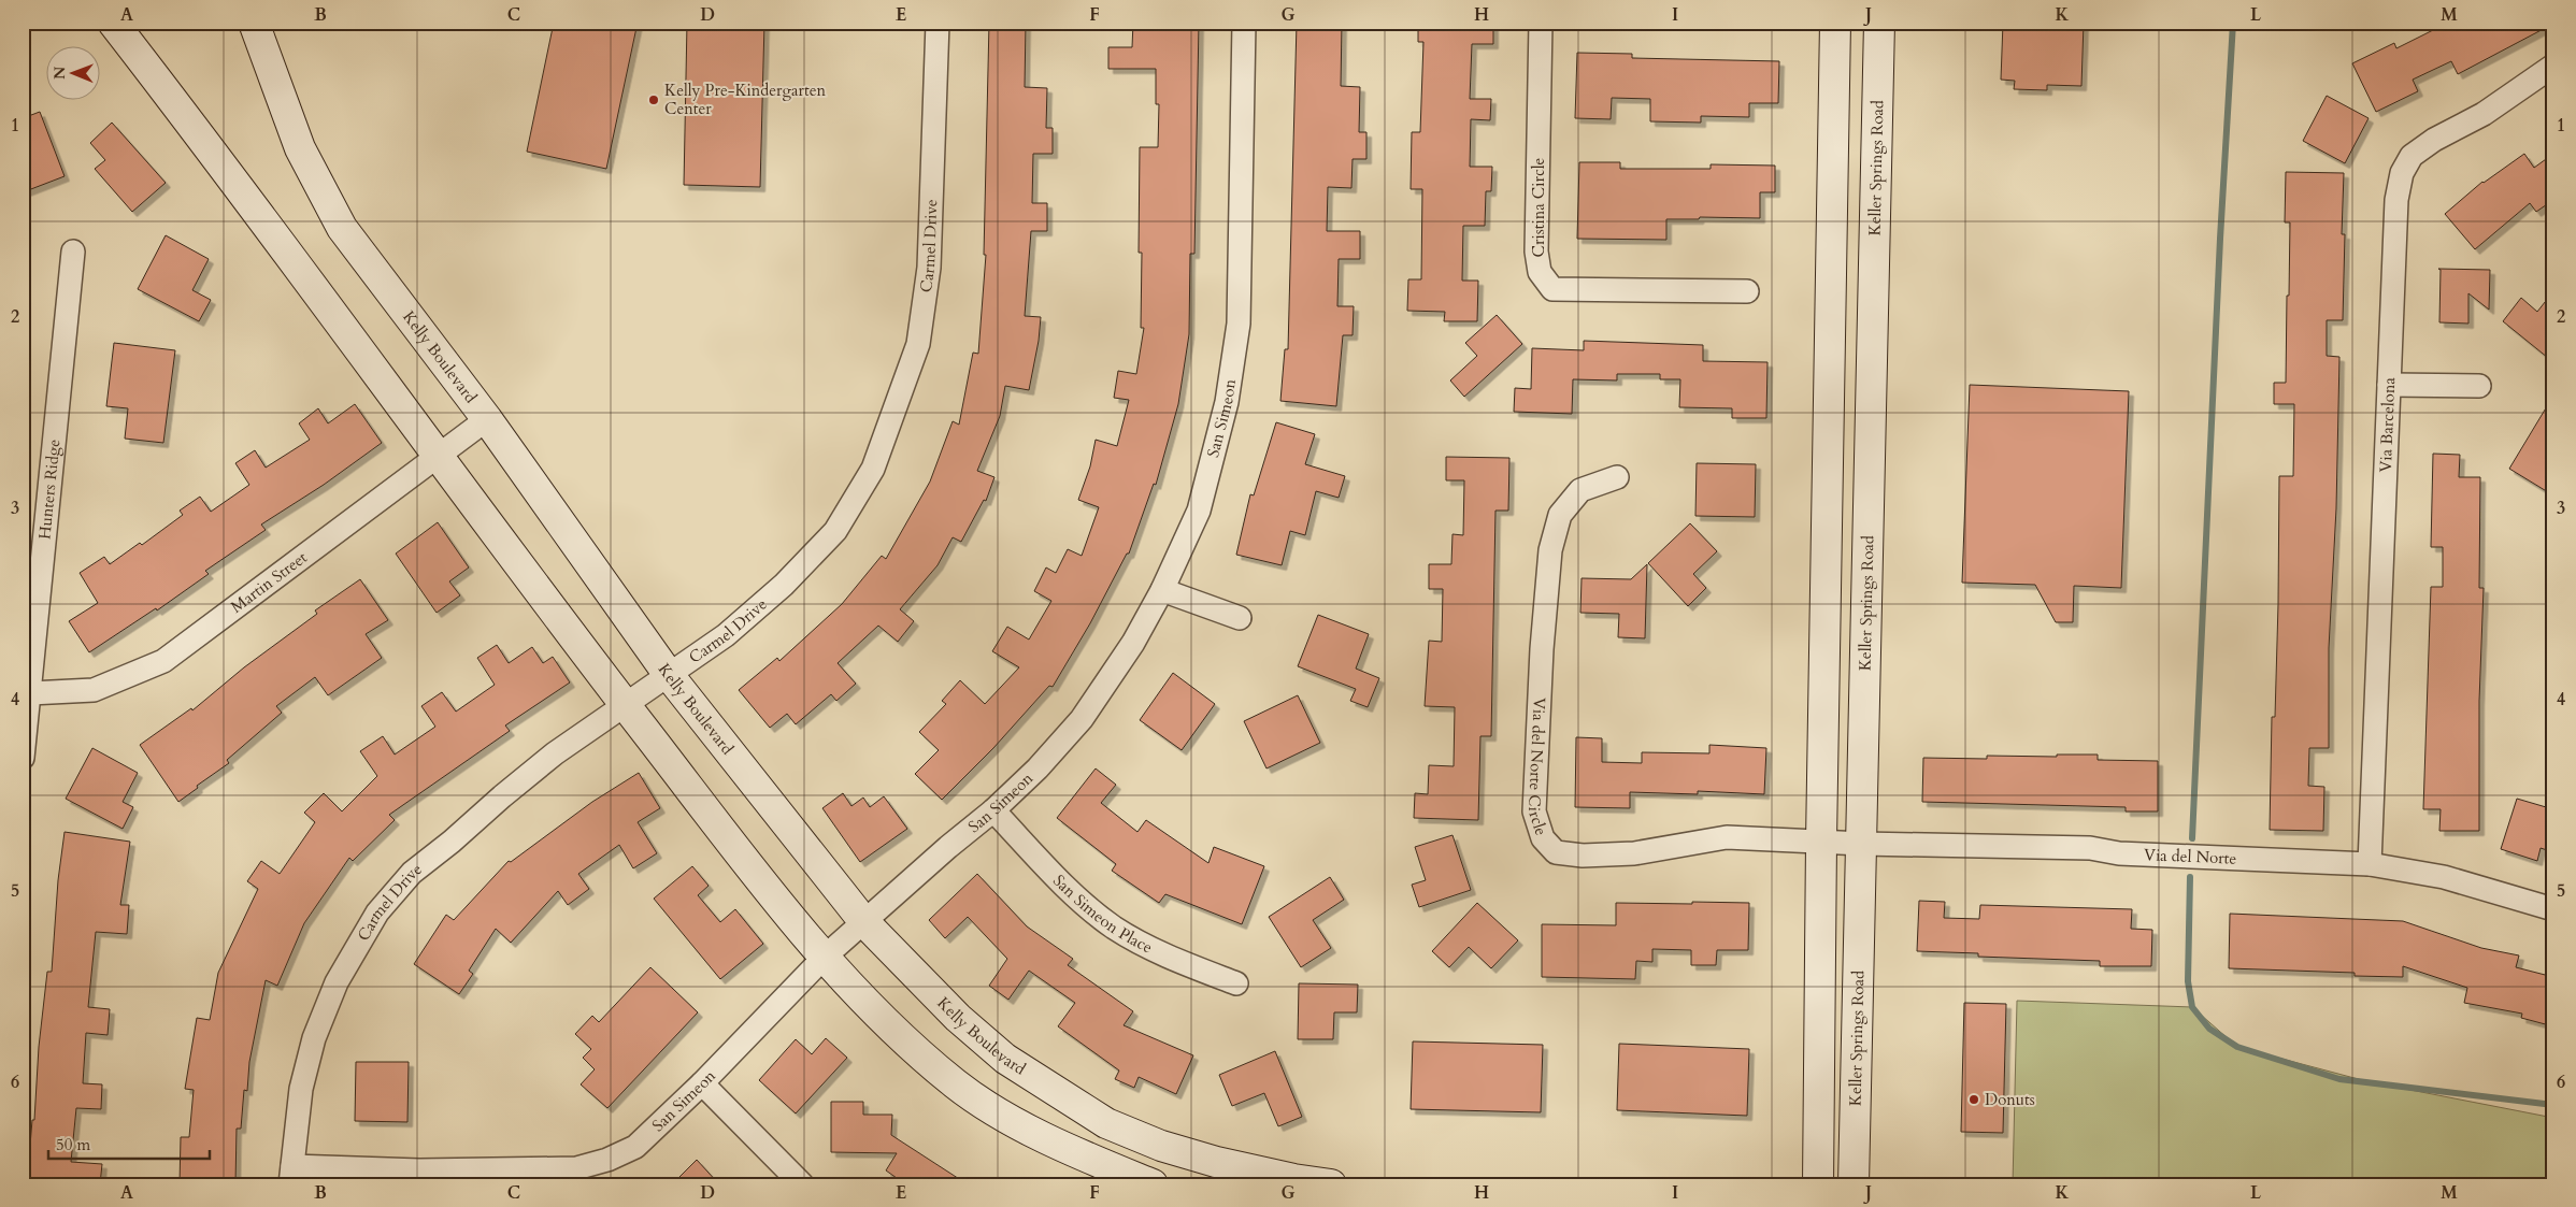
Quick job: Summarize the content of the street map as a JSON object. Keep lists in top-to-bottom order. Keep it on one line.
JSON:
{"streets":{"main road":["Keller Springs Road","Kelly Boulevard"],"street":["Cristina Circle","Carmel Drive","San Simeon","Via Barcelona","Hunters Ridge","Martin Street","Via del Norte Circle","Via del Norte","San Simeon Place"]},"crossings":[["Keller Springs Road","Via del Norte"],["Carmel Drive","Kelly Boulevard"],["Carmel Drive","San Simeon"],["Kelly Boulevard","San Simeon"],["Kelly Boulevard","Martin Street"],["San Simeon","San Simeon Place"],["Via Barcelona","Via del Norte"],["Hunters Ridge","Martin Street"],["Via del Norte Circle","Via del Norte"]],"places":["Kelly Pre-Kindergarten Center","Donuts"],"scale_bar":"50 m","north":"left","grid":{"columns":["A","B","C","D","E","F","G","H","I","J","K","L","M"],"rows":["1","2","3","4","5","6"]}}
